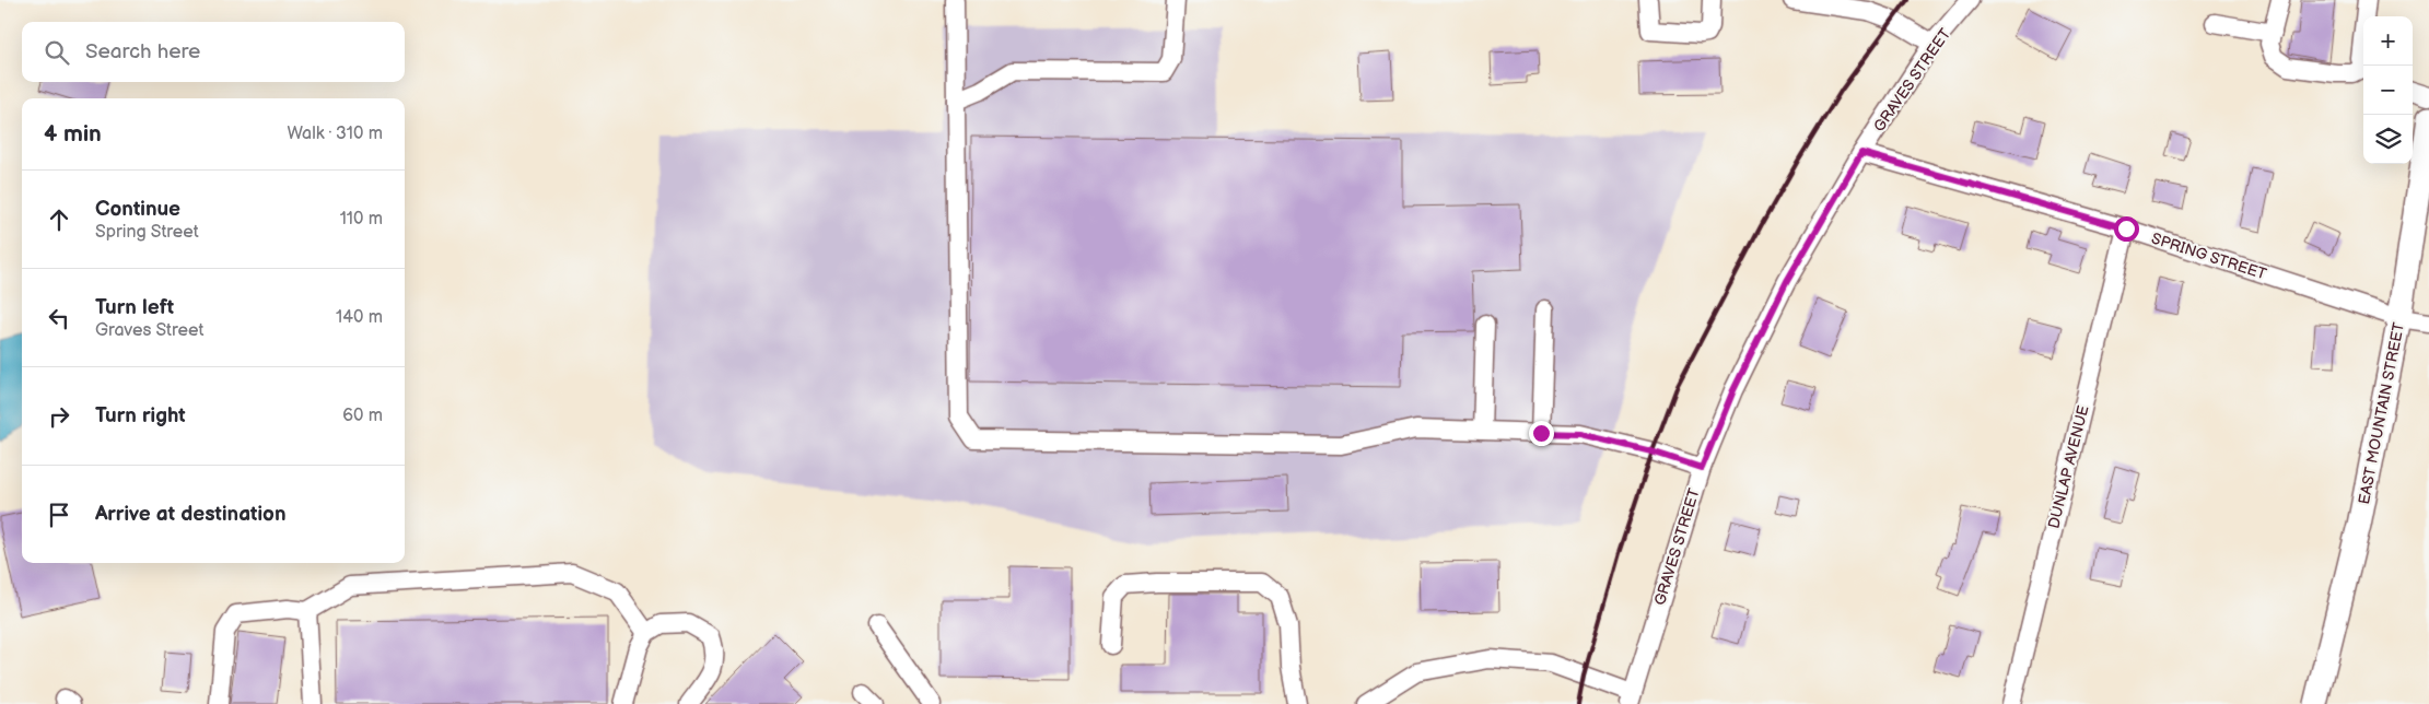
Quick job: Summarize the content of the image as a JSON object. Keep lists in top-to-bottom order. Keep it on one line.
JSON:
{"streets":{"main road":["EAST MOUNTAIN STREET"],"street":["GRAVES STREET","SPRING STREET","DUNLAP AVENUE"]},"crossings":[["GRAVES STREET","SPRING STREET"],["SPRING STREET","EAST MOUNTAIN STREET"],["SPRING STREET","DUNLAP AVENUE"]],"page":{"map_buttons":["+","−"],"search":"Search here","heading":["4 min","Walk · 310 m"],"list":[["Continue","Spring Street","110 m"],["Turn left","Graves Street","140 m"],["Turn right","60 m"],"Arrive at destination"]}}
